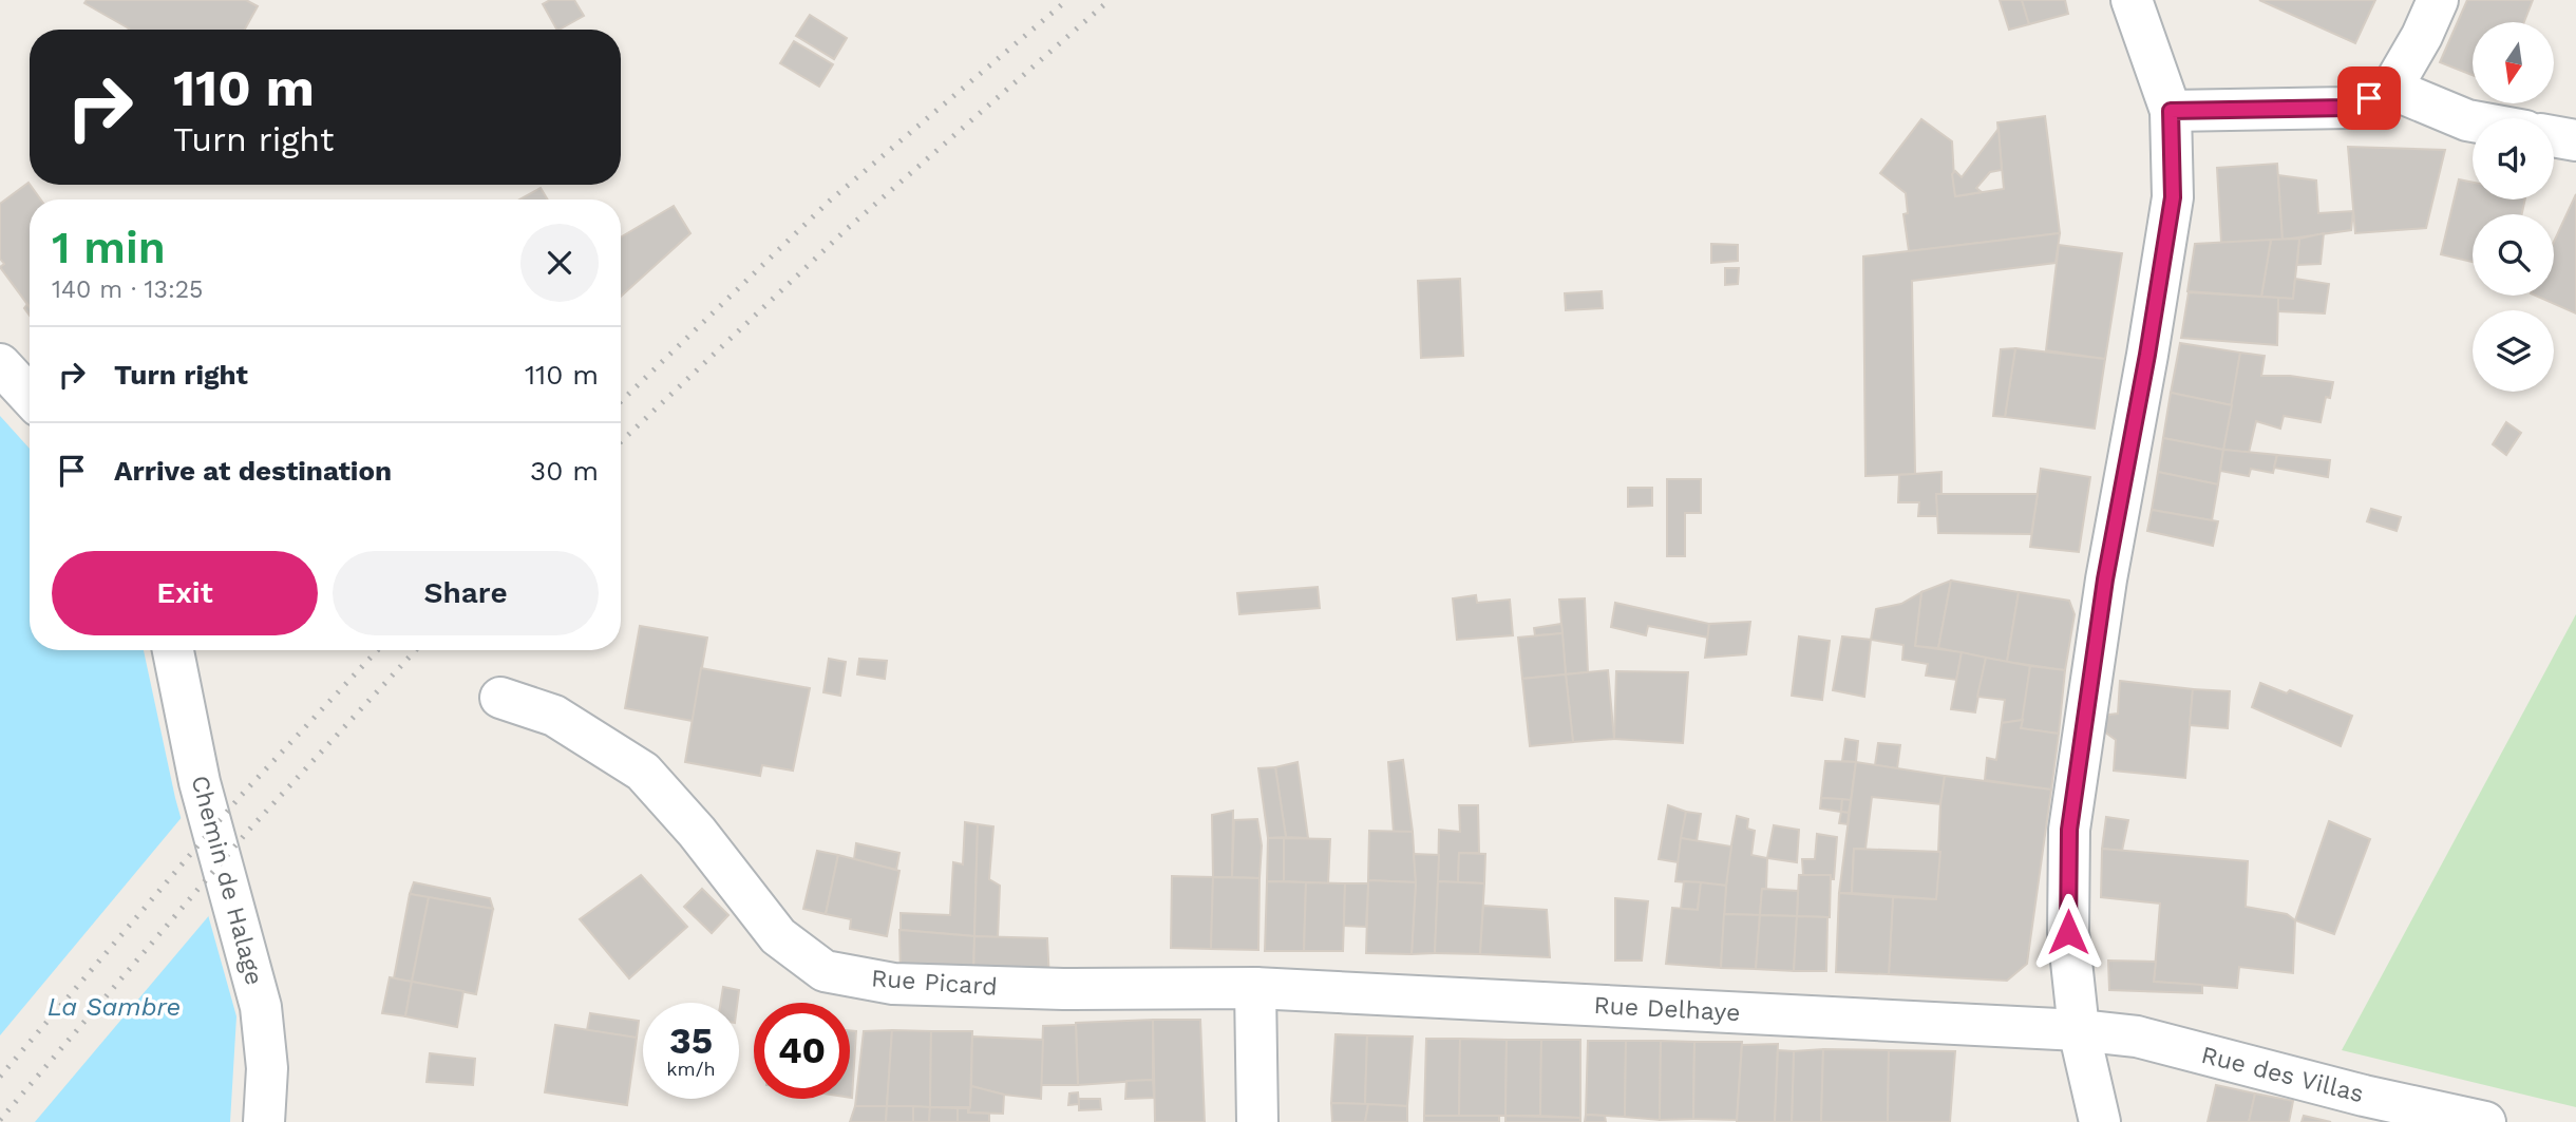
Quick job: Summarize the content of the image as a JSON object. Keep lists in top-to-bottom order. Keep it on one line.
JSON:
{"streets":{"street":["Chemin de Halage","Rue Picard","Rue Delhaye","Rue des Villas"]},"crossings":[["Rue Picard","Rue Delhaye"],["Rue Delhaye","Rue des Villas"]],"water":["La Sambre"],"north":"bottom","page":{"turn":["110 m","Turn right"],"heading":["1 min","140 m · 13:25"],"list":[{"name":"Turn right","value":"110 m"},{"name":"Arrive at destination","value":"30 m"}],"buttons":["Exit","Share"],"speed":"35 km/h","limit":"40"}}
